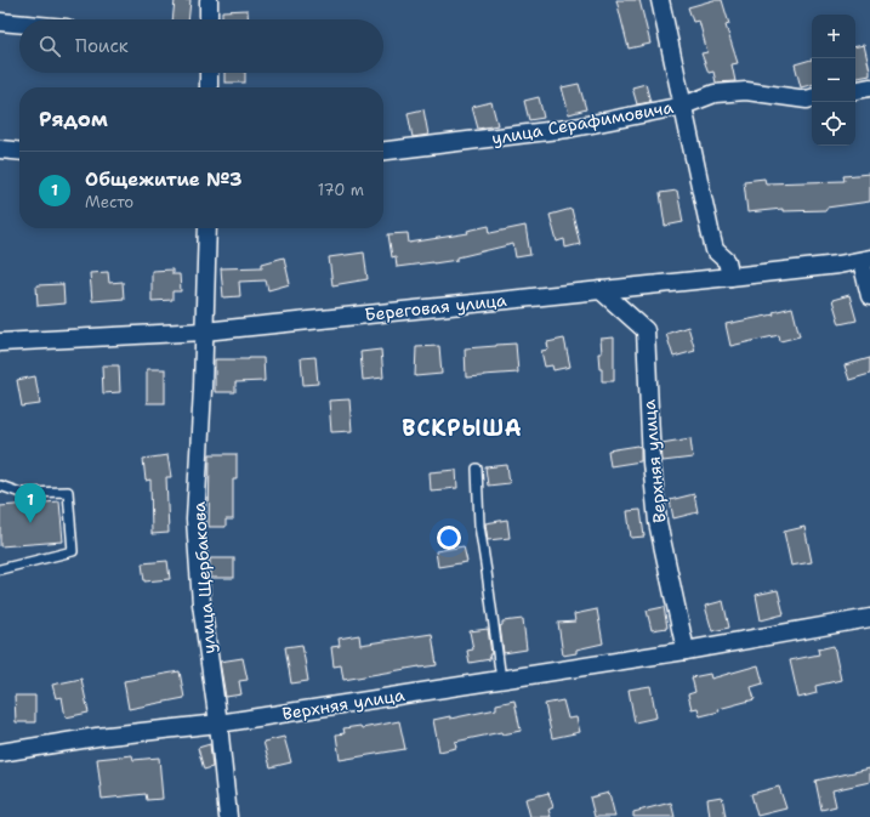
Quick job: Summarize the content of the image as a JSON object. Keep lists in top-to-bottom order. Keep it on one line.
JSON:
{"streets":{"street":["улица Серафимовича","Береговая улица","Верхняя улица","улица Щербакова"]},"crossings":[["Береговая улица","Верхняя улица"],["Береговая улица","улица Щербакова"],["Верхняя улица","улица Щербакова"]],"districts":["ВСКРЫША"],"page":{"map_buttons":["+","−"],"search":"Поиск","heading":"Рядом","list":[{"mark":"1","name":"Общежитие №3","note":"Место","value":"170 m"}],"pins":"1"}}
